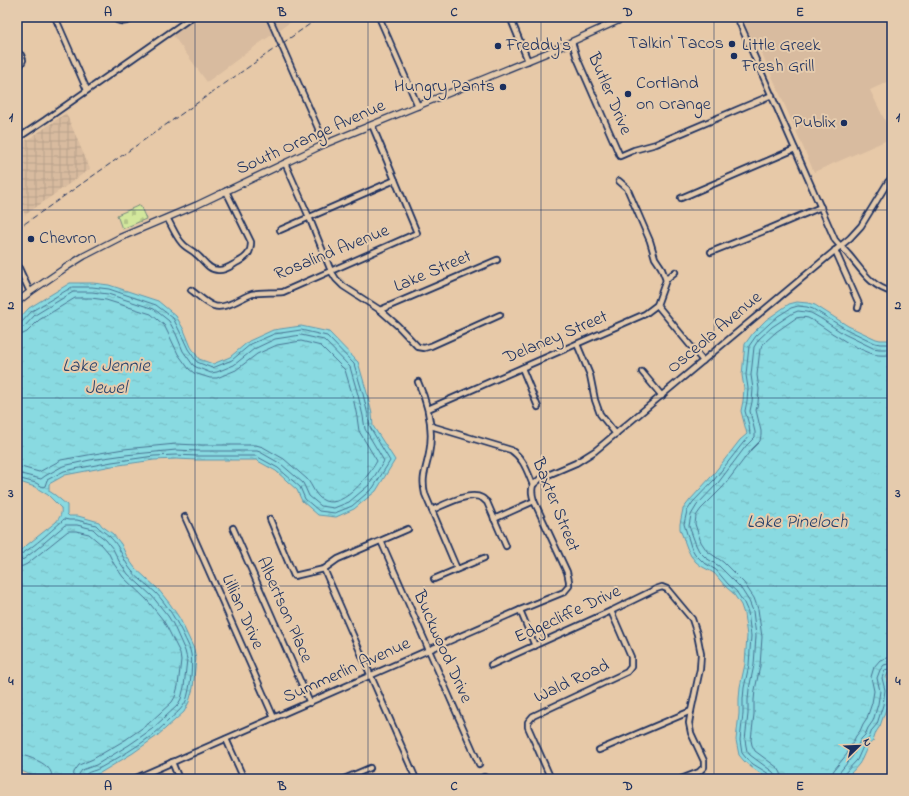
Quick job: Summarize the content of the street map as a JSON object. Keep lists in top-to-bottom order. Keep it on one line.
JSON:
{"streets":{"main road":["South Orange Avenue"],"street":["Butler Drive","Rosalind Avenue","Lake Street","Osceola Avenue","Delaney Street","Baxter Street","Albertson Place","Lillian Drive","Edgecliffe Drive","Buckwood Drive","Summerlin Avenue","Wald Road"]},"crossings":[["Butler Drive","South Orange Avenue"],["Osceola Avenue","Baxter Street"],["Baxter Street","Summerlin Avenue"],["Albertson Place","Summerlin Avenue"],["Lillian Drive","Summerlin Avenue"],["Edgecliffe Drive","Wald Road"],["Buckwood Drive","Summerlin Avenue"]],"water":["Lake Jennie Jewel","Lake Pineloch"],"places":["Talkin' Tacos","Freddy's","Little Greek Fresh Grill","Hungry Pants","Cortland on Orange","Publix","Chevron"],"north":"top right","grid":{"columns":["A","B","C","D","E"],"rows":["1","2","3","4"]}}
